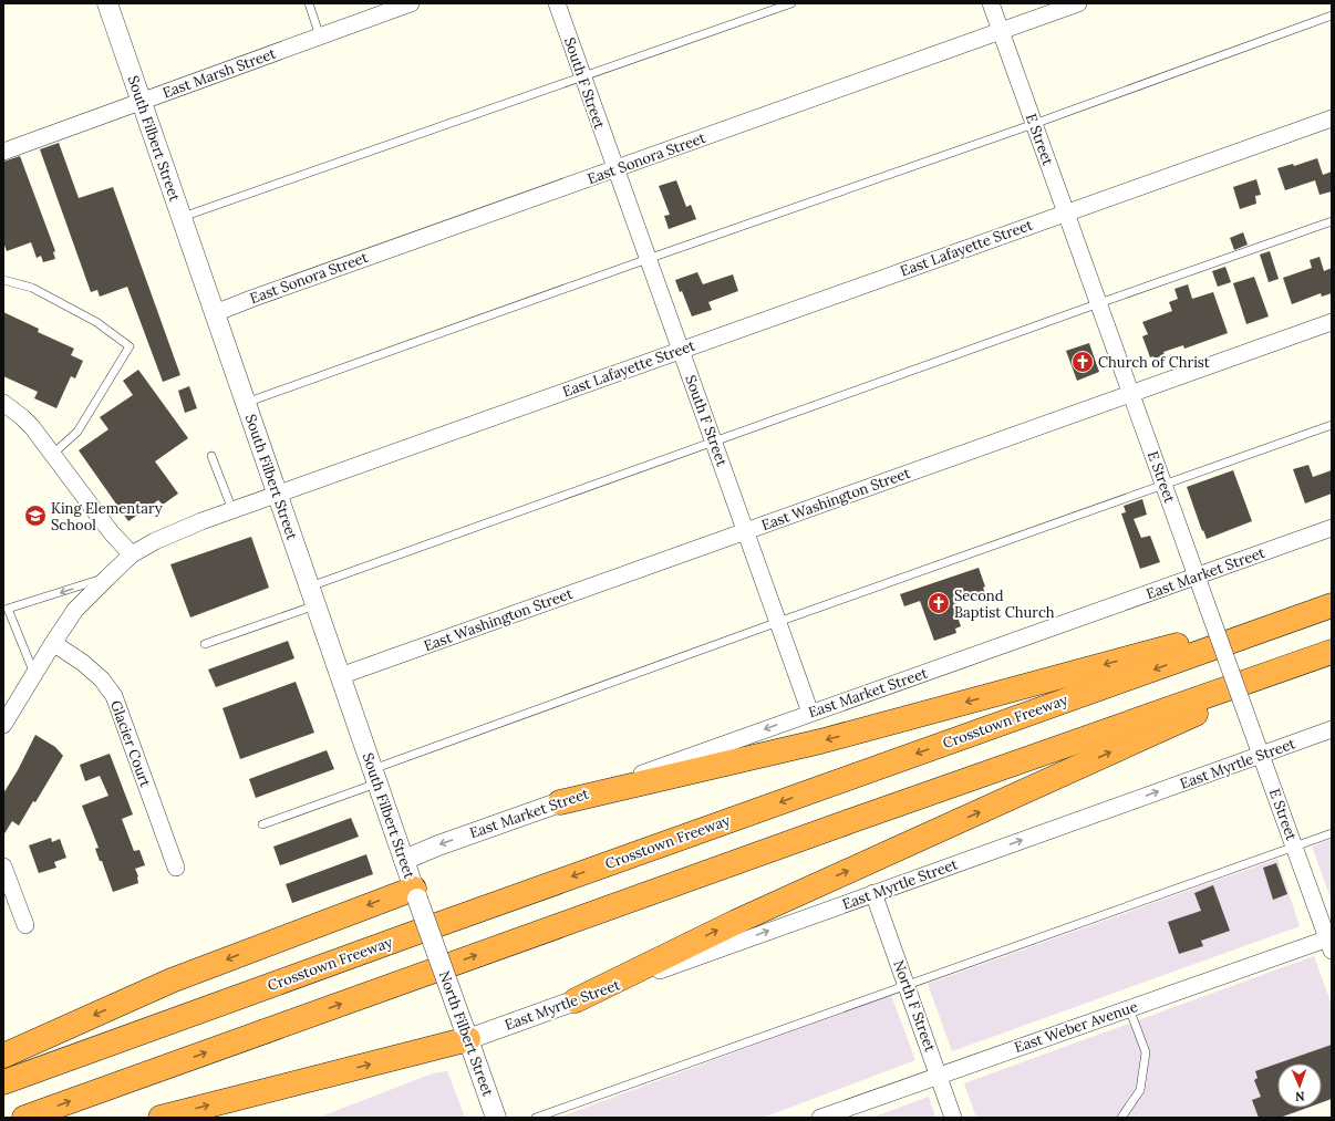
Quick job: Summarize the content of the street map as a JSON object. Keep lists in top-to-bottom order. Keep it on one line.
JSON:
{"streets":{"highway":["Crosstown Freeway"],"street":["East Marsh Street","South F Street","South Filbert Street","E Street","East Sonora Street","East Lafayette Street","East Washington Street","East Market Street","Glacier Court","East Myrtle Street","North F Street","East Weber Avenue","North Filbert Street"]},"crossings":[["East Marsh Street","South Filbert Street"],["South F Street","East Sonora Street"],["South F Street","East Lafayette Street"],["South F Street","East Washington Street"],["South F Street","East Market Street"],["South Filbert Street","East Sonora Street"],["South Filbert Street","East Lafayette Street"],["South Filbert Street","East Washington Street"],["South Filbert Street","East Market Street"],["South Filbert Street","North Filbert Street"],["E Street","East Sonora Street"],["E Street","East Lafayette Street"],["E Street","East Washington Street"],["E Street","East Market Street"],["E Street","East Myrtle Street"],["E Street","East Weber Avenue"],["East Lafayette Street","Glacier Court"],["East Myrtle Street","North F Street"],["East Myrtle Street","North Filbert Street"],["North F Street","East Weber Avenue"]],"one_way":["East Market Street","East Myrtle Street"],"places":{"church":["Church of Christ","Second Baptist Church"],"school or university":["King Elementary School"]},"north":"bottom"}
